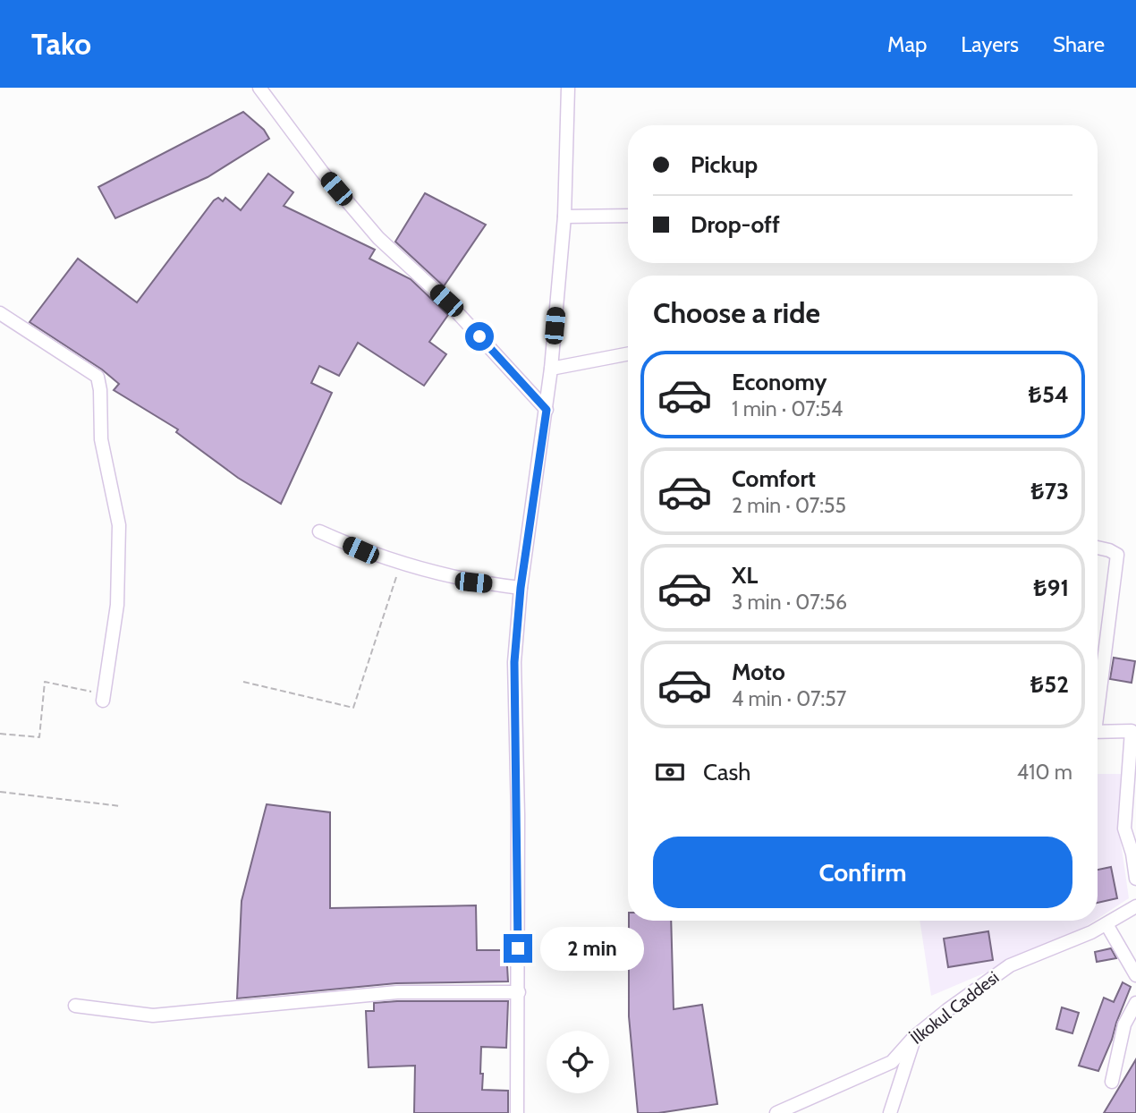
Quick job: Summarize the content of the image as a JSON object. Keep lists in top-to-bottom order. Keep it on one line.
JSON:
{"streets":{"street":["İlkokul Caddesi"]},"page":{"header":"Tako","nav":["Map","Layers","Share"],"banner":["Pickup","Drop-off"],"heading":"Choose a ride","list":[{"name":"Economy","note":"1 min · 07:54","value":"₺54"},{"name":"Comfort","note":"2 min · 07:55","value":"₺73"},{"name":"XL","note":"3 min · 07:56","value":"₺91"},{"name":"Moto","note":"4 min · 07:57","value":"₺52"}],"pay":["Cash","410 m"],"buttons":"Confirm","bubble":"2 min"}}
